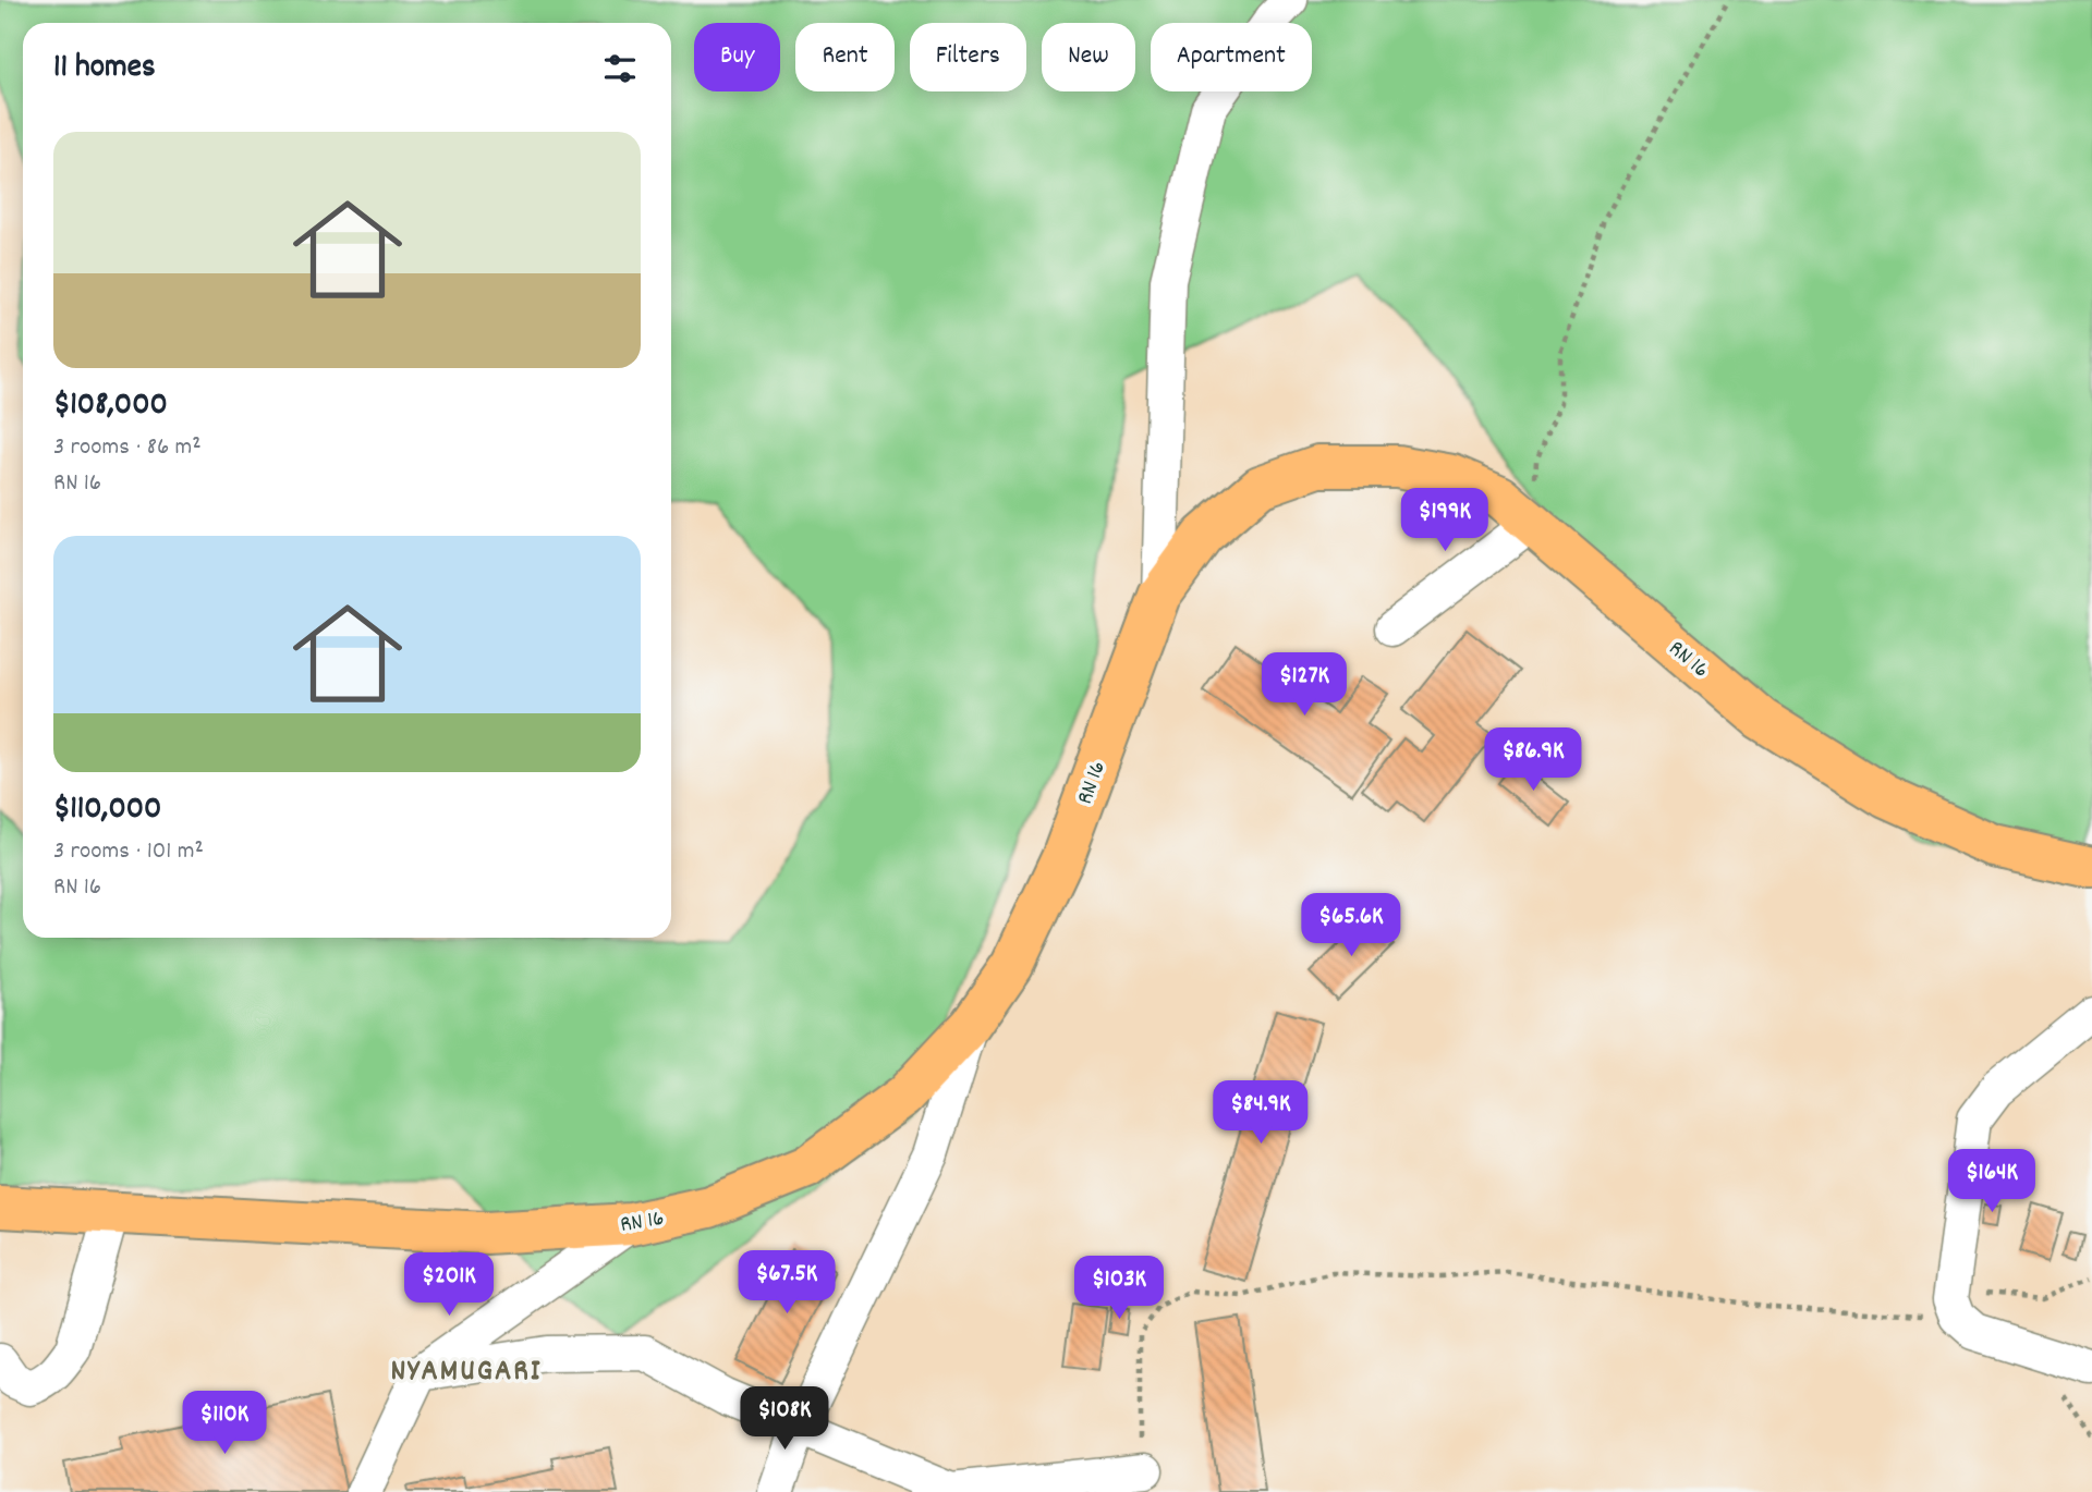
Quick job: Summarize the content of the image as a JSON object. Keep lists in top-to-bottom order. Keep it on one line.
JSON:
{"streets":{"main road":["RN 16"]},"districts":["NYAMUGARI"],"page":{"chip":["Buy","Rent","Filters","New","Apartment"],"heading":"11 homes","list":[{"name":"$108,000","note":"3 rooms · 86 m² · RN 16"},{"name":"$110,000","note":"3 rooms · 101 m² · RN 16"}],"price":["$199K","$127K","$86.9K","$65.6K","$84.9K","$164K","$67.5K","$201K","$103K","$108K","$110K"]}}
